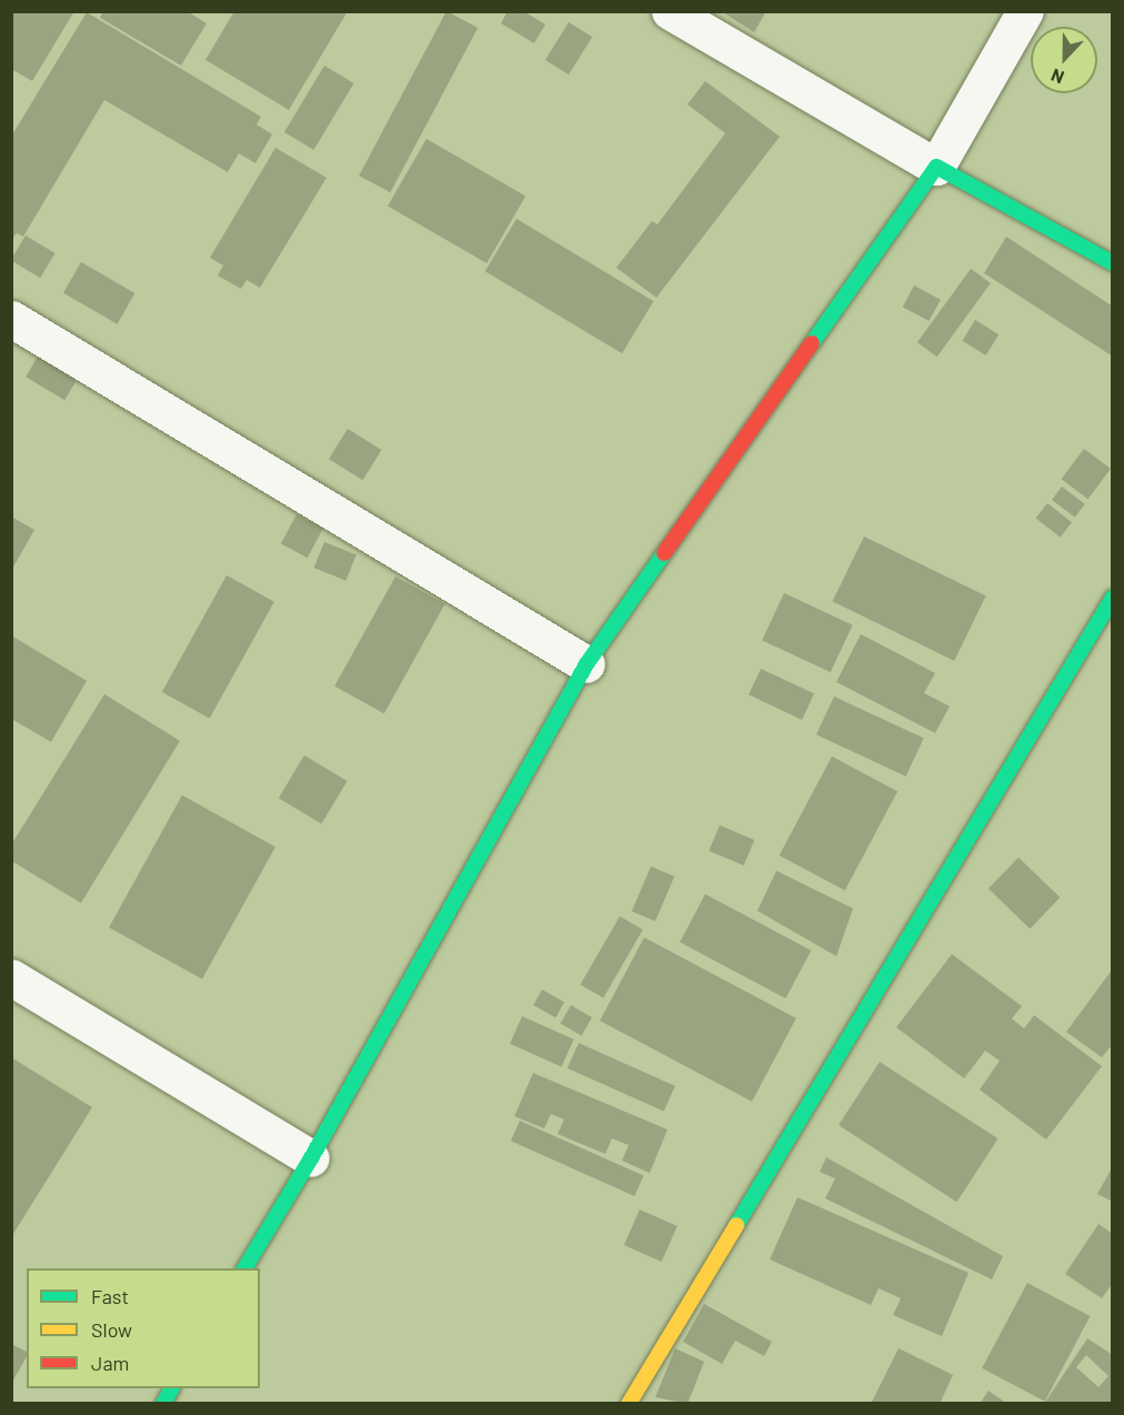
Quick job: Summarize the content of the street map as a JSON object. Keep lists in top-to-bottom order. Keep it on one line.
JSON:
{"legend":["Fast","Slow","Jam"],"north":"bottom"}
